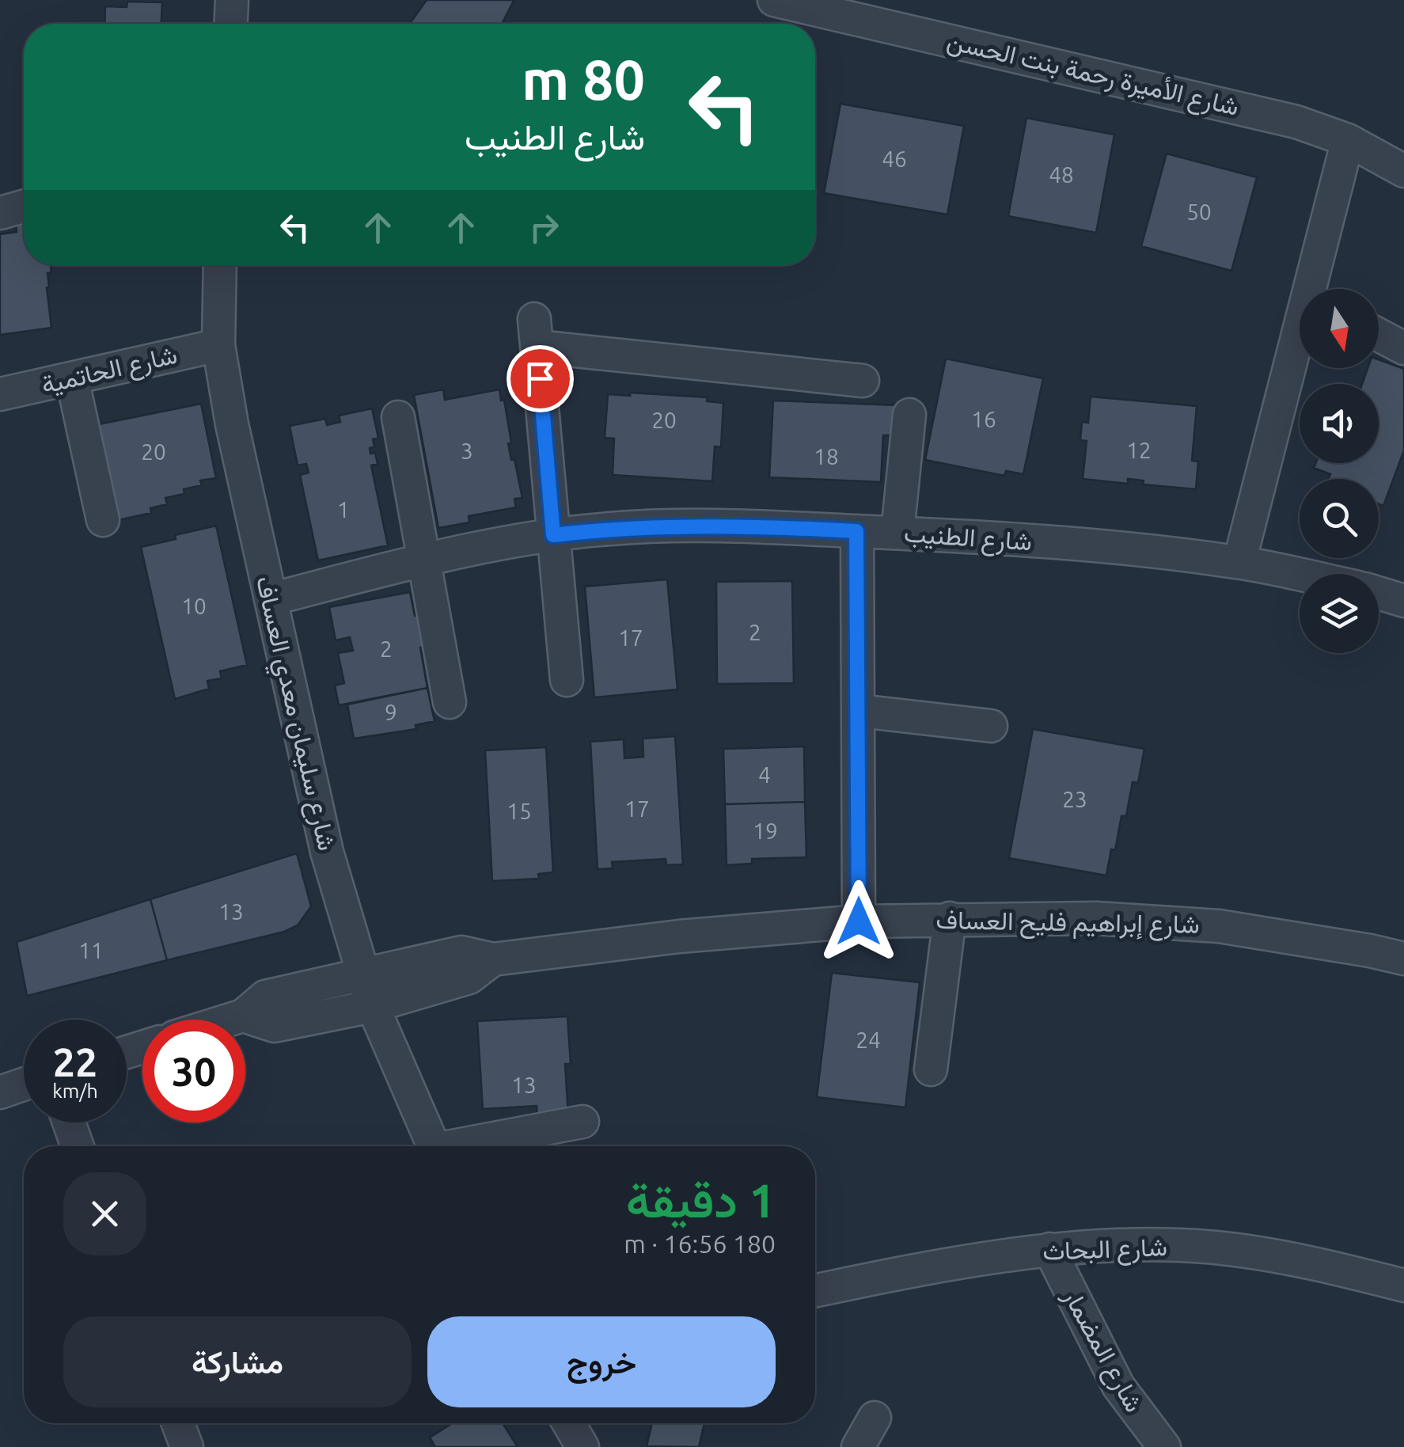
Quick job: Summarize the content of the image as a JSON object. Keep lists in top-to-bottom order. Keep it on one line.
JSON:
{"streets":{"street":["شارع الأميرة رحمة بنت الحسن","شارع الحاتمية","شارع الطنيب","شارع سليمان معدي العساف","شارع إبراهيم فليح العساف","شارع البحاث","شارع المضمار"]},"crossings":[["شارع الحاتمية","شارع سليمان معدي العساف"],["شارع الطنيب","شارع سليمان معدي العساف"],["شارع سليمان معدي العساف","شارع إبراهيم فليح العساف"],["شارع البحاث","شارع المضمار"]],"house_numbers":["46","48","50","16","20","12","3","20","18","1","10","2","17","2","9","4","23","17","15","19","13","11","24","13"],"north":"bottom","page":{"turn":["80 m","شارع الطنيب"],"speed":"22 km/h","limit":"30","heading":["1 دقيقة","180 m · 16:56"],"buttons":["خروج","مشاركة"]}}
